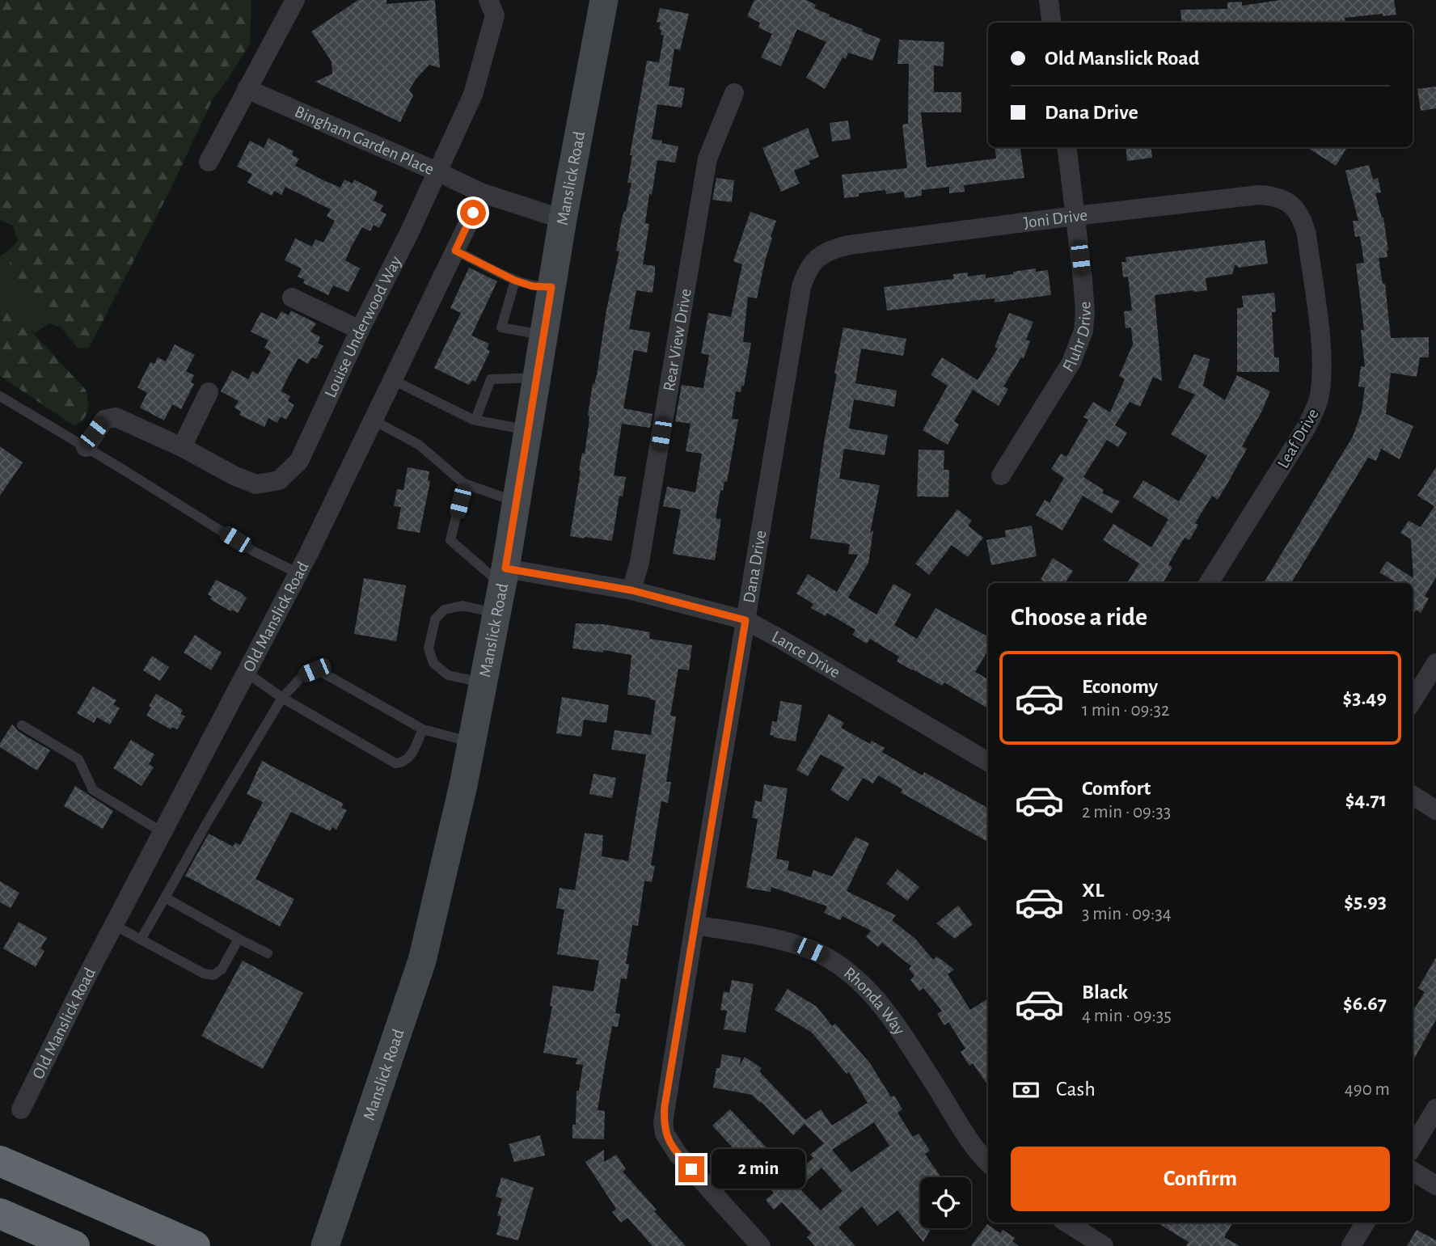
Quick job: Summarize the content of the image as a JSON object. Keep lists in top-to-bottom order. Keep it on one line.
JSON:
{"streets":{"main road":["Manslick Road"],"street":["Bingham Garden Place","Joni Drive","Louise Underwood Way","Fluhr Drive","Rear View Drive","Leaf Drive","Dana Drive","Old Manslick Road","Lance Drive","Rhonda Way"]},"crossings":[["Bingham Garden Place","Louise Underwood Way"],["Bingham Garden Place","Old Manslick Road"],["Manslick Road","Lance Drive"],["Joni Drive","Fluhr Drive"],["Joni Drive","Leaf Drive"],["Joni Drive","Dana Drive"],["Rear View Drive","Lance Drive"],["Dana Drive","Lance Drive"],["Dana Drive","Rhonda Way"]],"page":{"banner":["Old Manslick Road","Dana Drive"],"heading":"Choose a ride","list":[{"name":"Economy","note":"1 min · 09:32","value":"$3.49"},{"name":"Comfort","note":"2 min · 09:33","value":"$4.71"},{"name":"XL","note":"3 min · 09:34","value":"$5.93"},{"name":"Black","note":"4 min · 09:35","value":"$6.67"}],"pay":["Cash","490 m"],"buttons":"Confirm","bubble":"2 min"}}
